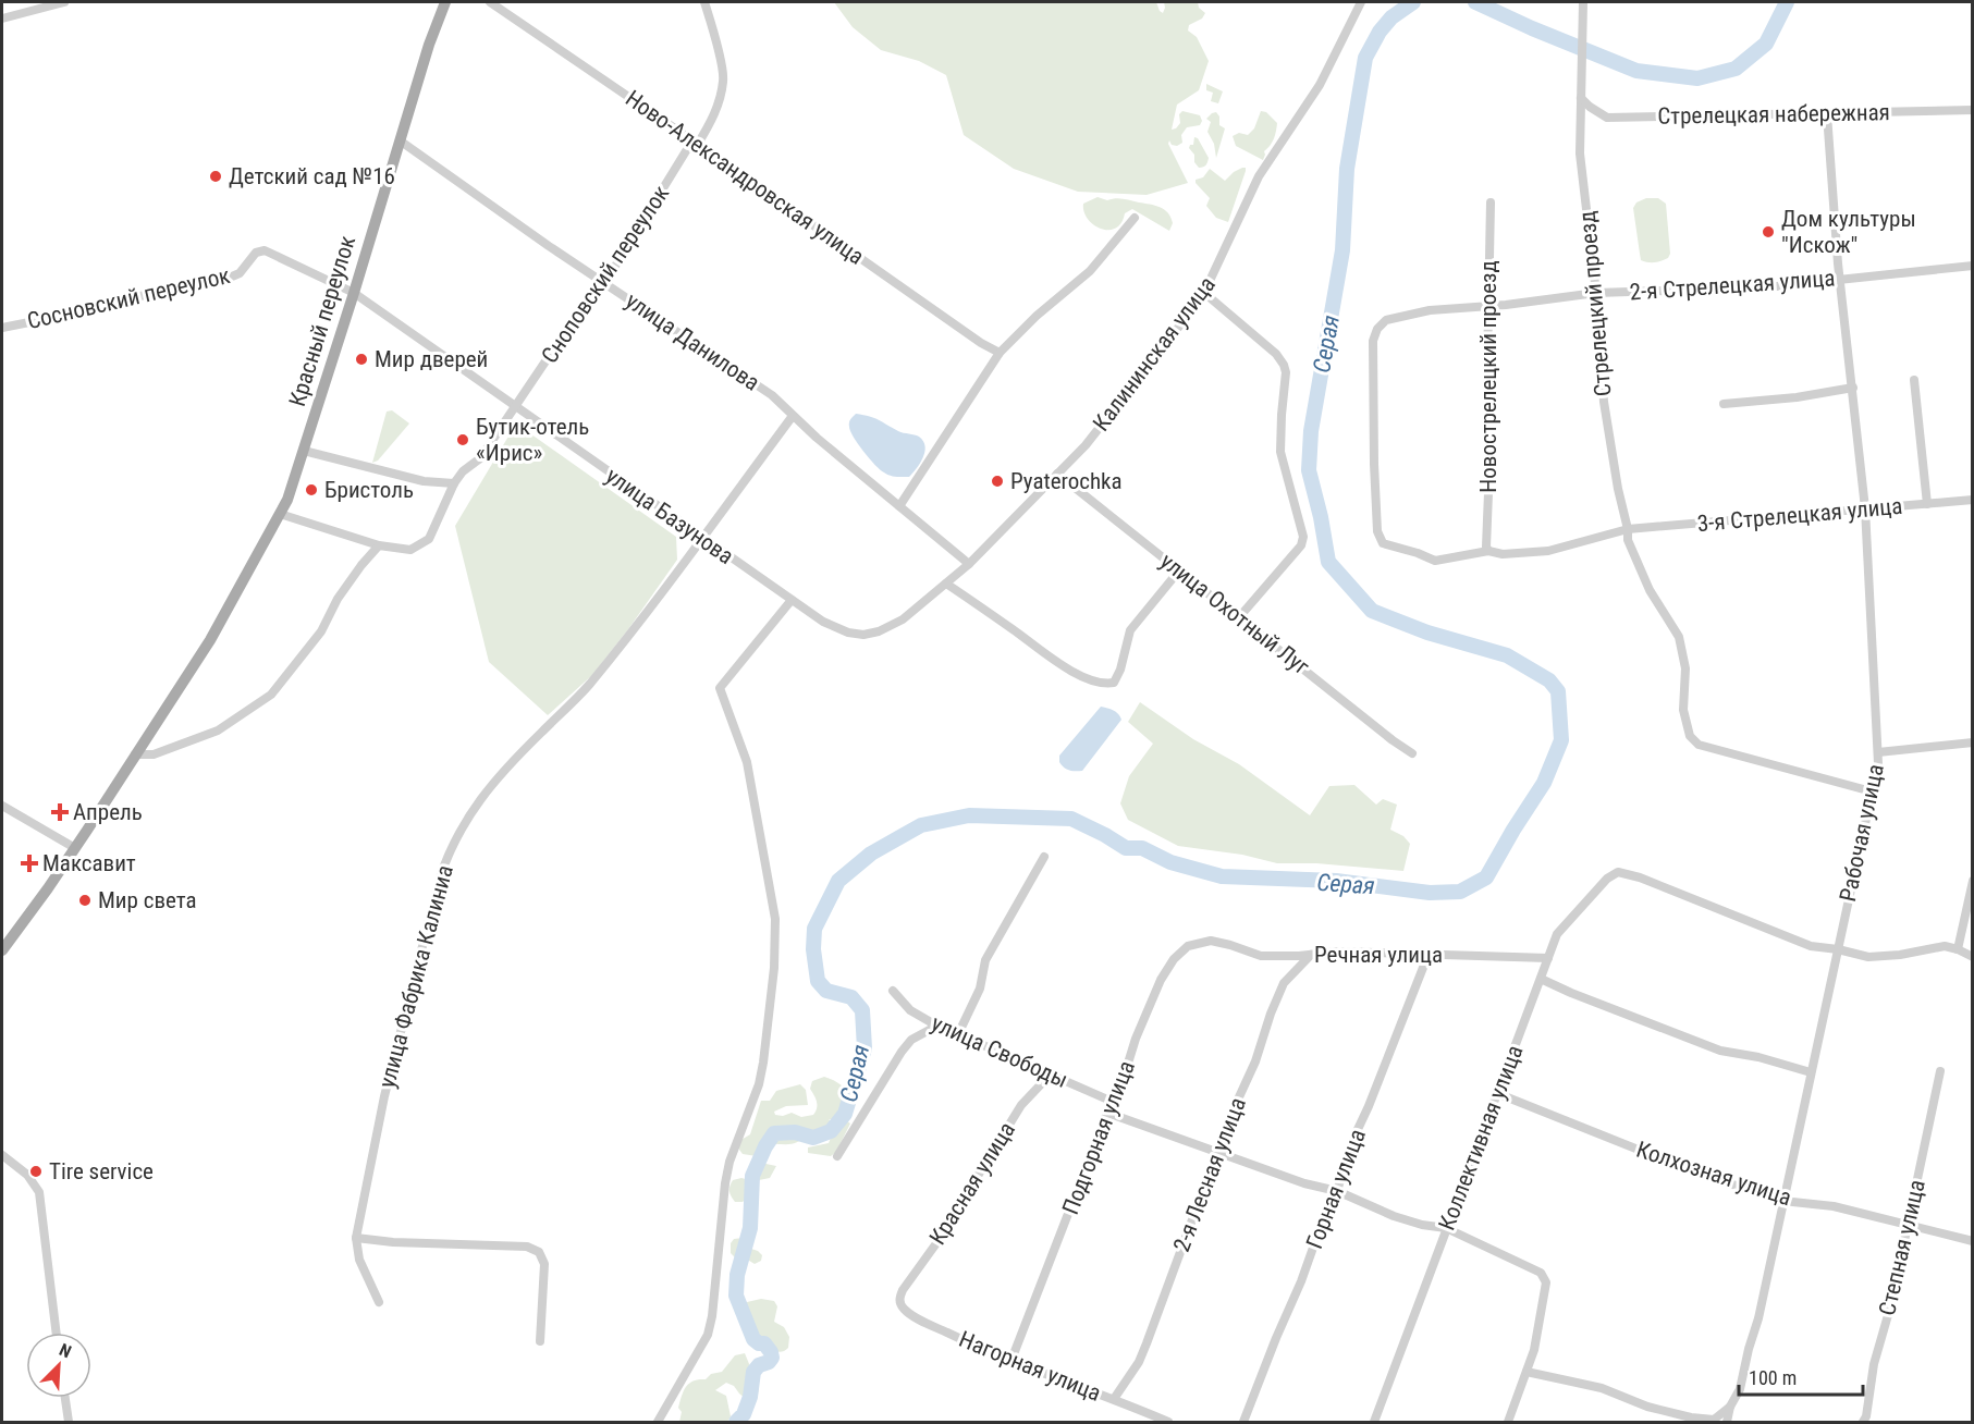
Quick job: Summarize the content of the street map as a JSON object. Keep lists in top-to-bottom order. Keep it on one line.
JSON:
{"streets":{"main road":["Красный переулок"],"street":["Стрелецкая набережная","Ново-Александровская улица","Сноповский переулок","2-я Стрелецкая улица","Сосновский переулок","Стрелецкий проезд","улица Данилова","Калининская улица","Новострелецкий проезд","3-я Стрелецкая улица","улица Базунова","улица Охотный Луг","Рабочая улица","Речная улица","улица Фабрика Калиниа","улица Свободы","Подгорная улица","Коллективная улица","Колхозная улица","2-я Лесная улица","Красная улица","Горная улица","Степная улица","Нагорная улица"]},"crossings":[["Стрелецкая набережная","Стрелецкий проезд"],["Стрелецкая набережная","Рабочая улица"],["Ново-Александровская улица","Сноповский переулок"],["Сноповский переулок","улица Данилова"],["Сноповский переулок","улица Базунова"],["2-я Стрелецкая улица","Стрелецкий проезд"],["2-я Стрелецкая улица","Новострелецкий проезд"],["2-я Стрелецкая улица","3-я Стрелецкая улица"],["2-я Стрелецкая улица","Рабочая улица"],["Сосновский переулок","Красный переулок"],["Сосновский переулок","улица Базунова"],["Стрелецкий проезд","3-я Стрелецкая улица"],["Стрелецкий проезд","Рабочая улица"],["Красный переулок","улица Данилова"],["Красный переулок","улица Базунова"],["улица Данилова","Калининская улица"],["улица Данилова","улица Фабрика Калиниа"],["Калининская улица","улица Базунова"],["Калининская улица","улица Охотный Луг"],["Новострелецкий проезд","3-я Стрелецкая улица"],["3-я Стрелецкая улица","Рабочая улица"],["улица Базунова","улица Фабрика Калиниа"],["Рабочая улица","Коллективная улица"],["Рабочая улица","Колхозная улица"],["Речная улица","Подгорная улица"],["Речная улица","Коллективная улица"],["Речная улица","2-я Лесная улица"],["Речная улица","Горная улица"],["улица Свободы","Подгорная улица"],["улица Свободы","Красная улица"],["Подгорная улица","Нагорная улица"],["Коллективная улица","Колхозная улица"],["Колхозная улица","Степная улица"],["2-я Лесная улица","Нагорная улица"],["Красная улица","Нагорная улица"]],"water":["Серая"],"places":{"other":["Детский сад №16","Дом культуры \"Искож\"","Мир дверей","Бутик-отель «Ирис»","Pyaterochka","Бристоль","Мир света","Tire service"],"health":["Апрель","Максавит"]},"scale_bar":"100 m","north":"top right"}
